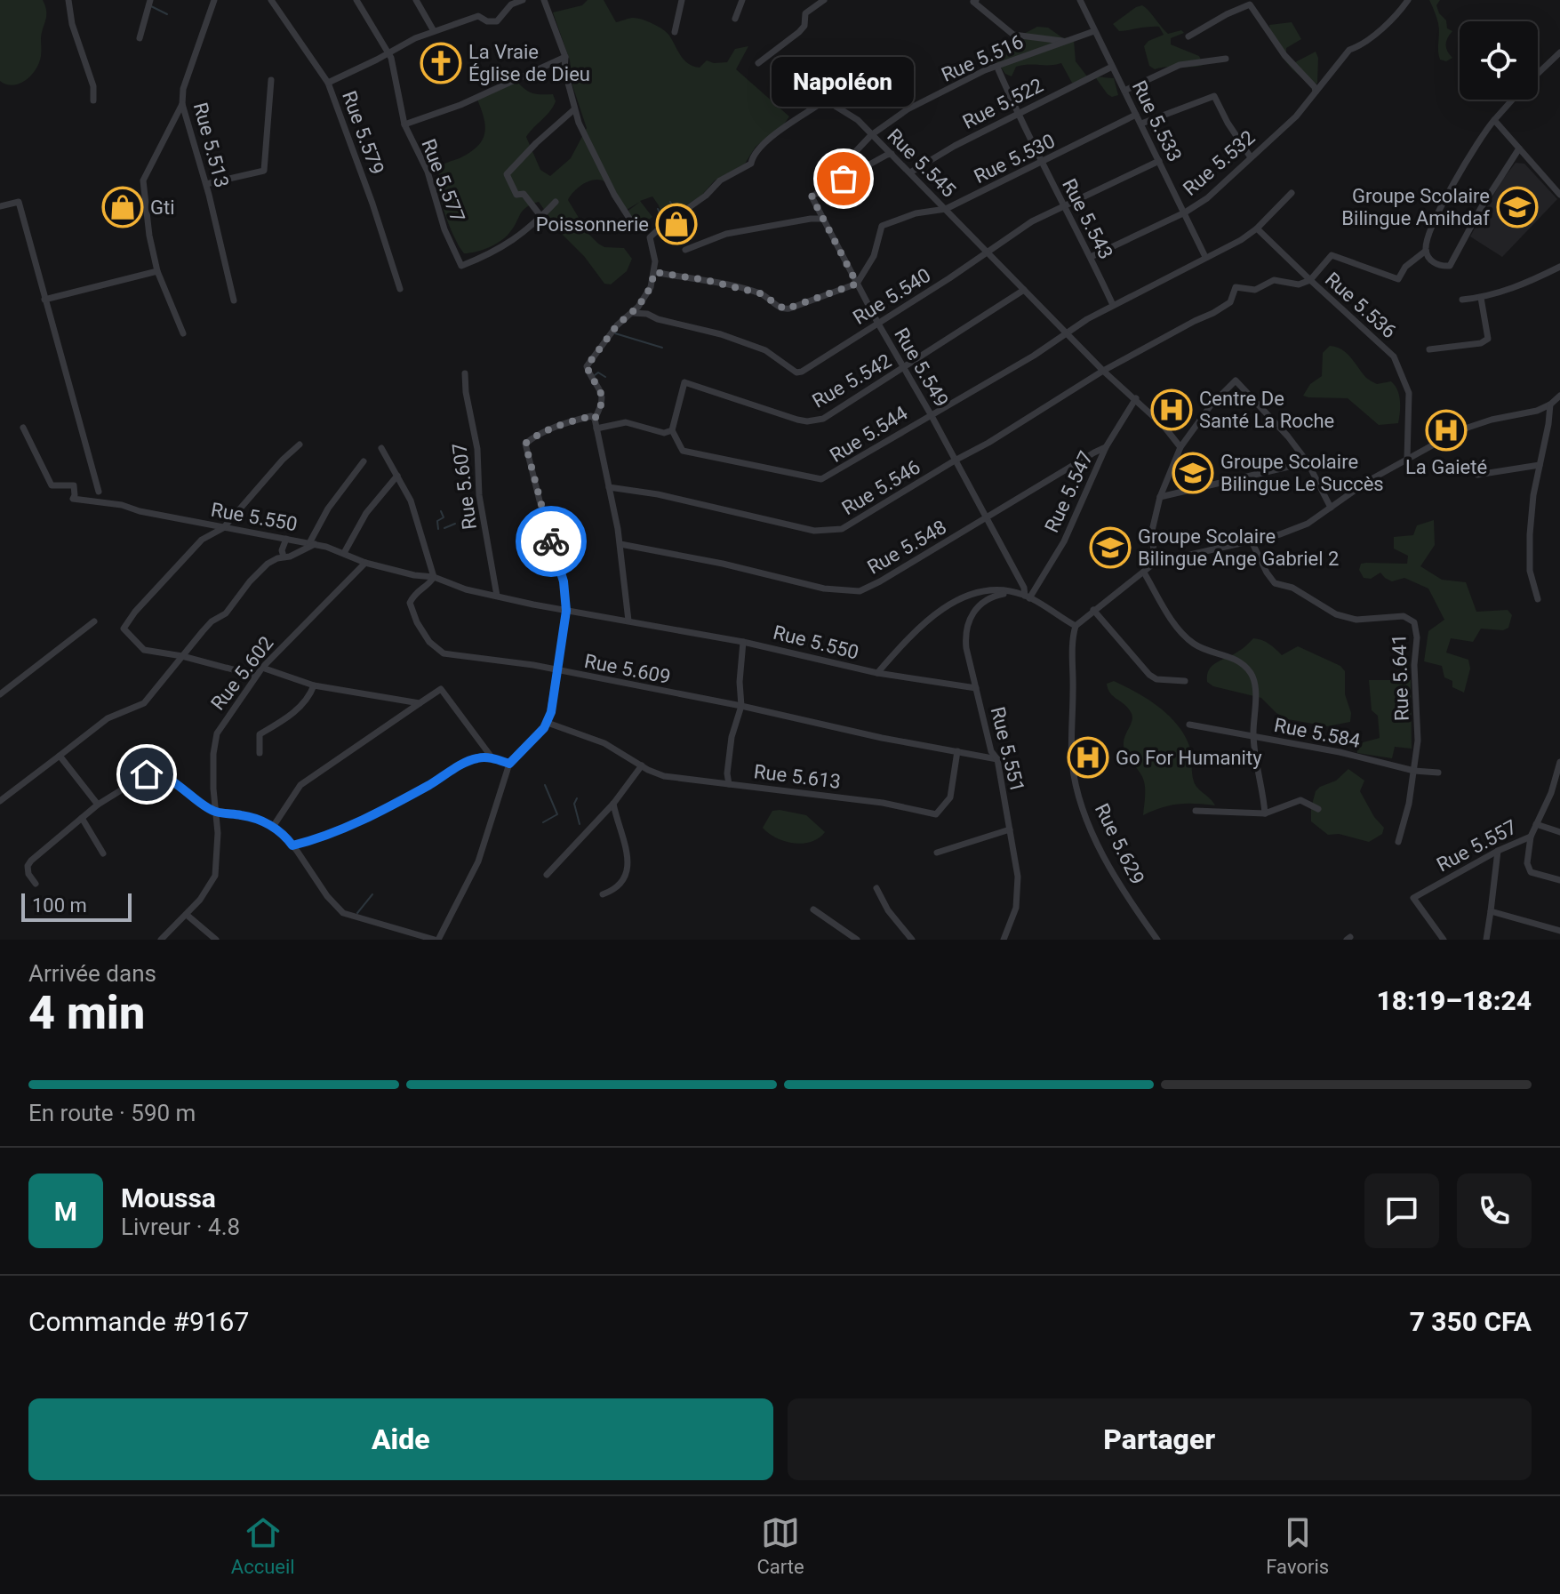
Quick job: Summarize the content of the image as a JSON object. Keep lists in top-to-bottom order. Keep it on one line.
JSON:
{"streets":{"street":["Rue 5.516","Rue 5.522","Rue 5.533","Rue 5.579","Rue 5.513","Rue 5.530","Rue 5.545","Rue 5.532","Rue 5.577","Rue 5.543","Rue 5.540","Rue 5.536","Rue 5.549","Rue 5.542","Rue 5.544","Rue 5.607","Rue 5.546","Rue 5.547","Rue 5.550","Rue 5.548","Rue 5.609","Rue 5.602","Rue 5.641","Rue 5.584","Rue 5.551","Rue 5.613","Rue 5.629","Rue 5.557"]},"crossings":[["Rue 5.516","Rue 5.533"],["Rue 5.516","Rue 5.545"],["Rue 5.522","Rue 5.533"],["Rue 5.522","Rue 5.545"],["Rue 5.522","Rue 5.543"],["Rue 5.533","Rue 5.530"],["Rue 5.533","Rue 5.532"],["Rue 5.533","Rue 5.540"],["Rue 5.533","Rue 5.544"],["Rue 5.530","Rue 5.545"],["Rue 5.530","Rue 5.543"],["Rue 5.530","Rue 5.549"],["Rue 5.545","Rue 5.540"],["Rue 5.545","Rue 5.536"],["Rue 5.545","Rue 5.549"],["Rue 5.545","Rue 5.542"],["Rue 5.545","Rue 5.544"],["Rue 5.545","Rue 5.546"],["Rue 5.545","Rue 5.547"],["Rue 5.532","Rue 5.543"],["Rue 5.543","Rue 5.540"],["Rue 5.543","Rue 5.544"],["Rue 5.540","Rue 5.549"],["Rue 5.536","Rue 5.546"],["Rue 5.549","Rue 5.542"],["Rue 5.549","Rue 5.544"],["Rue 5.549","Rue 5.546"],["Rue 5.549","Rue 5.547"],["Rue 5.549","Rue 5.550"],["Rue 5.549","Rue 5.548"],["Rue 5.542","Rue 5.544"],["Rue 5.607","Rue 5.550"],["Rue 5.547","Rue 5.550"],["Rue 5.547","Rue 5.548"],["Rue 5.550","Rue 5.609"],["Rue 5.550","Rue 5.602"],["Rue 5.550","Rue 5.551"],["Rue 5.550","Rue 5.613"],["Rue 5.550","Rue 5.629"],["Rue 5.609","Rue 5.551"],["Rue 5.609","Rue 5.613"],["Rue 5.641","Rue 5.584"]],"places":{"church":["La Vraie Église de Dieu"],"other":["Napoléon"],"shop":["Gti","Poissonnerie"],"school or university":["Groupe Scolaire Bilingue Amihdaf","Groupe Scolaire Bilingue Le Succès","Groupe Scolaire Bilingue Ange Gabriel 2"],"hospital":["Centre De Santé La Roche","La Gaieté","Go For Humanity"]},"scale_bar":"100 m","page":{"bubble":"Napoléon","scale":"100 m","heading":["4 min","Arrivée dans","18:19–18:24"],"panel":["Moussa","Livreur · 4.8","Commande #9167","7 350 CFA"],"bar":"En route · 590 m","round":"M","buttons":["Aide","Partager"],"tabs":["Accueil","Carte","Favoris"]}}
